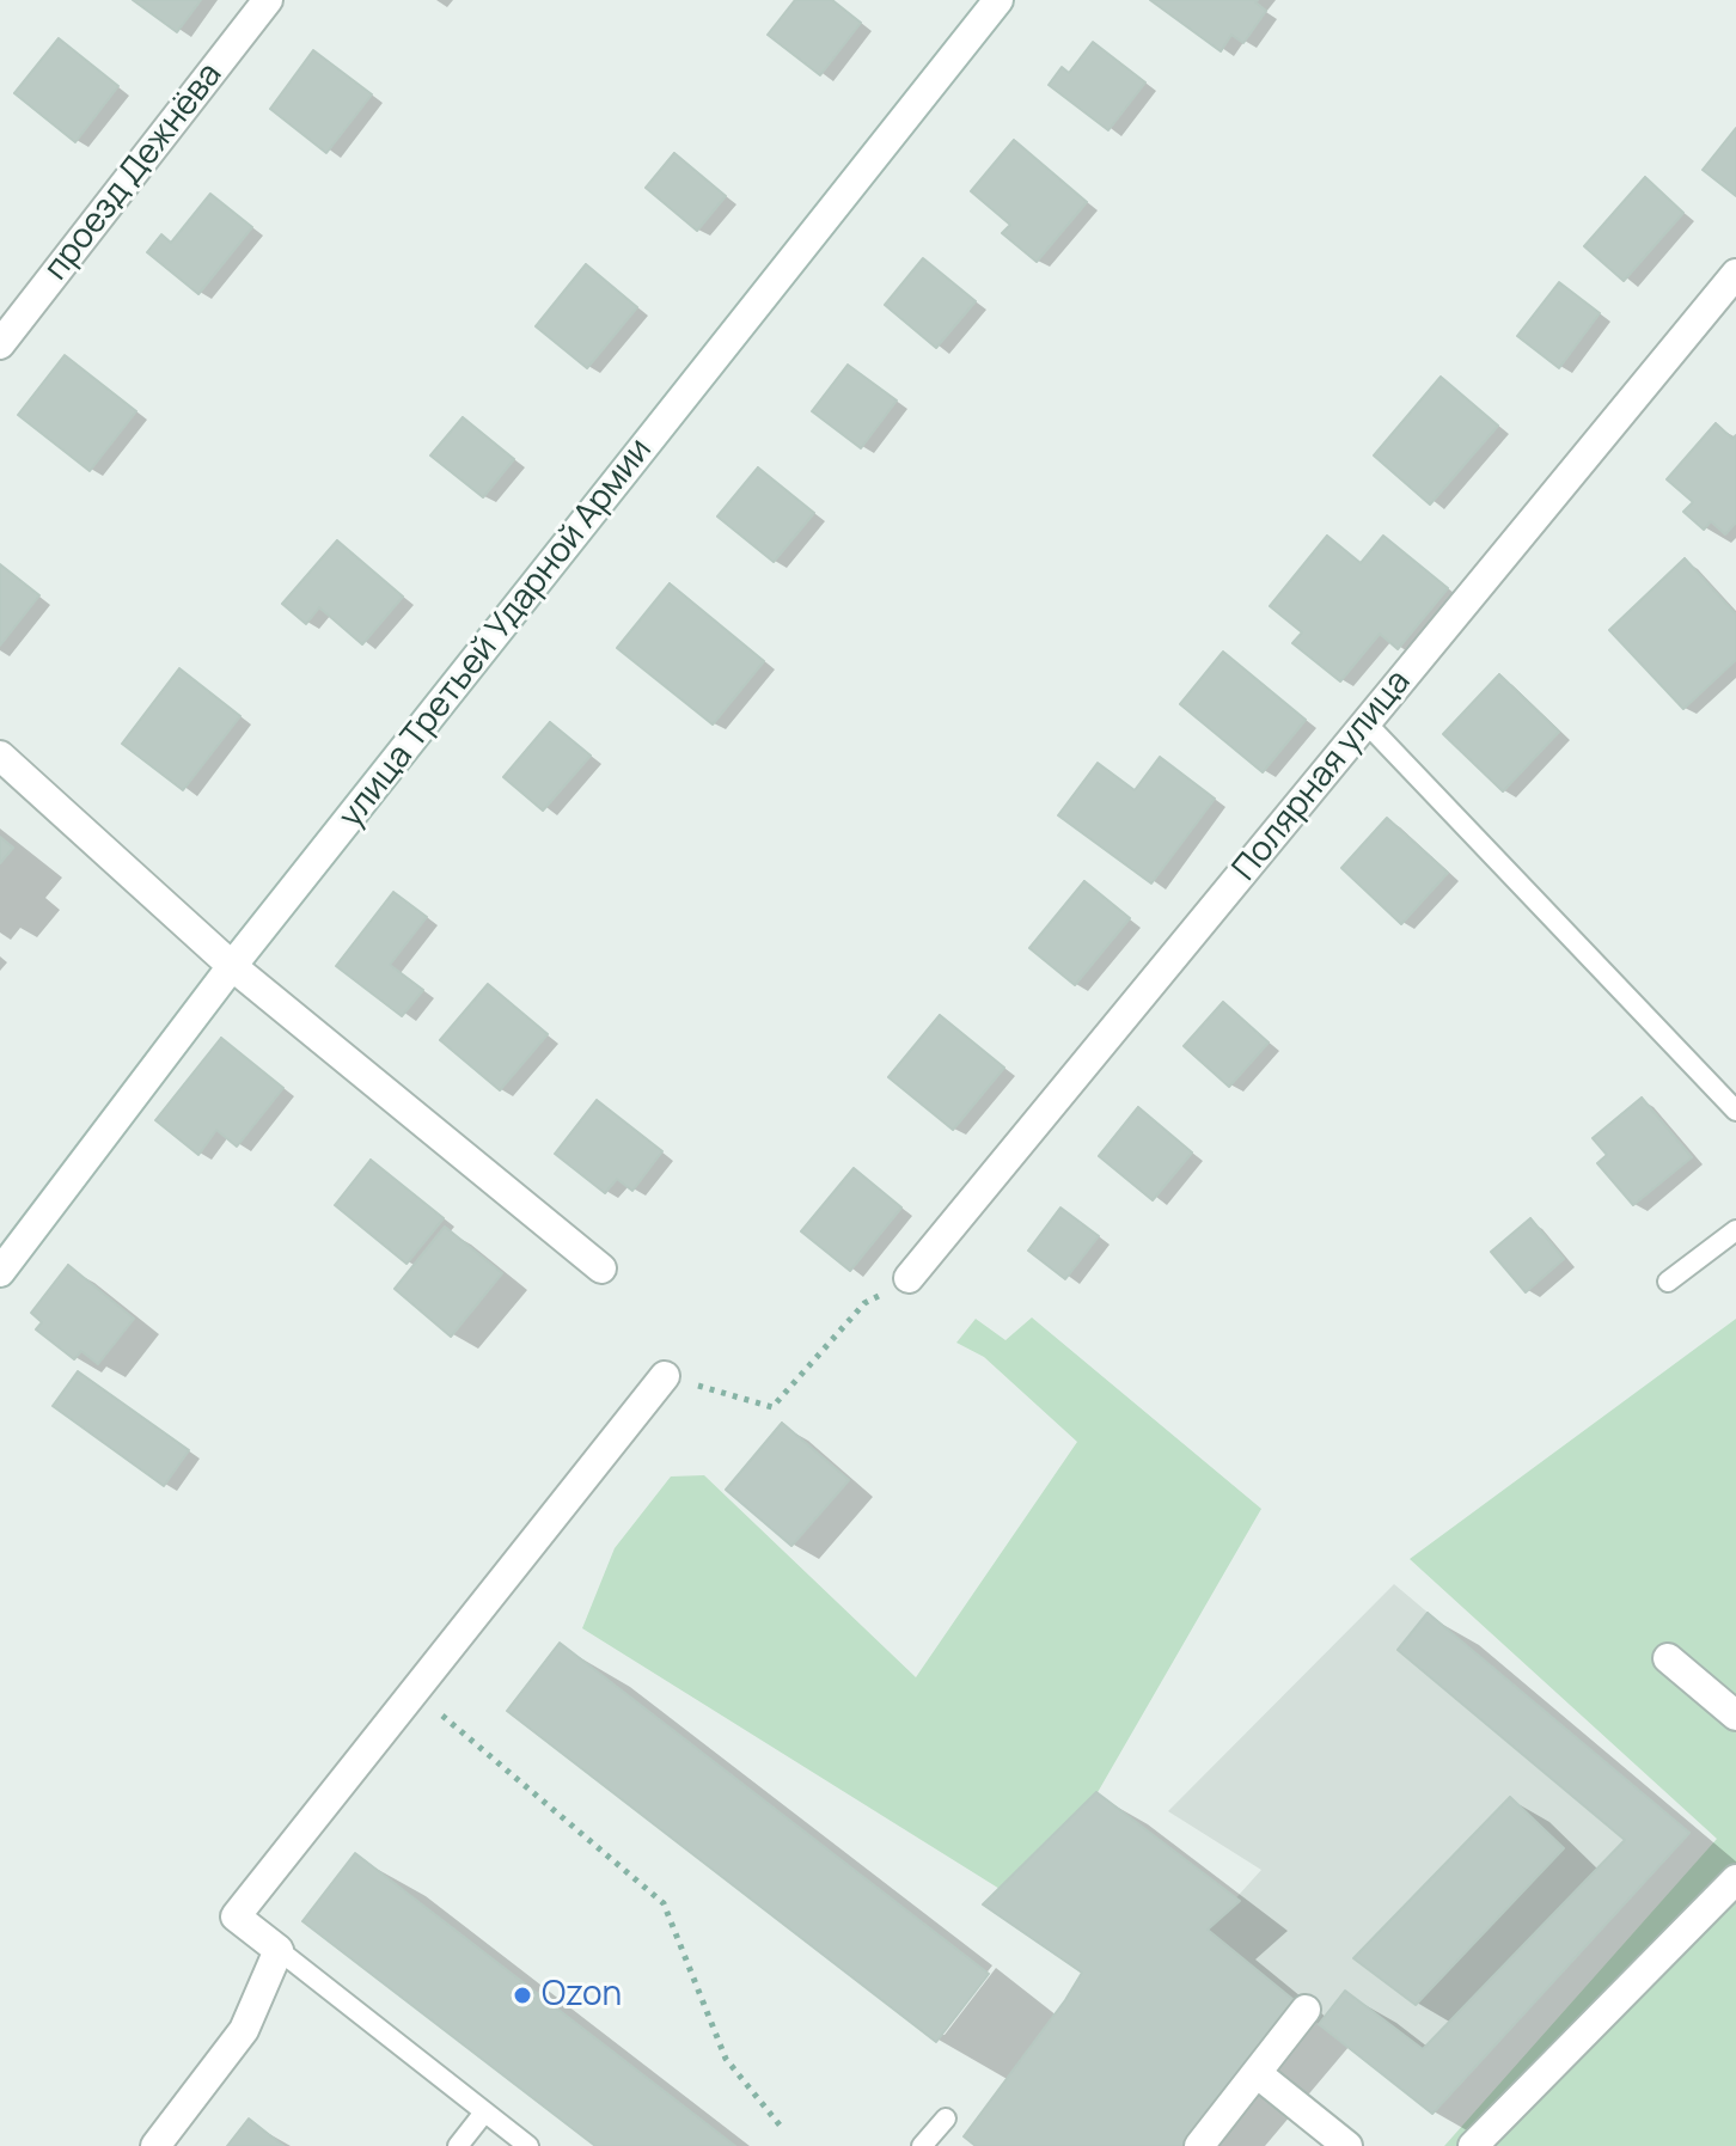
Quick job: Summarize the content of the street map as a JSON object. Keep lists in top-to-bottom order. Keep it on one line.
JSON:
{"streets":{"street":["проезд Дежнёва","улица Третьей Ударной Армии","Полярная улица"]},"places":["Ozon"]}
